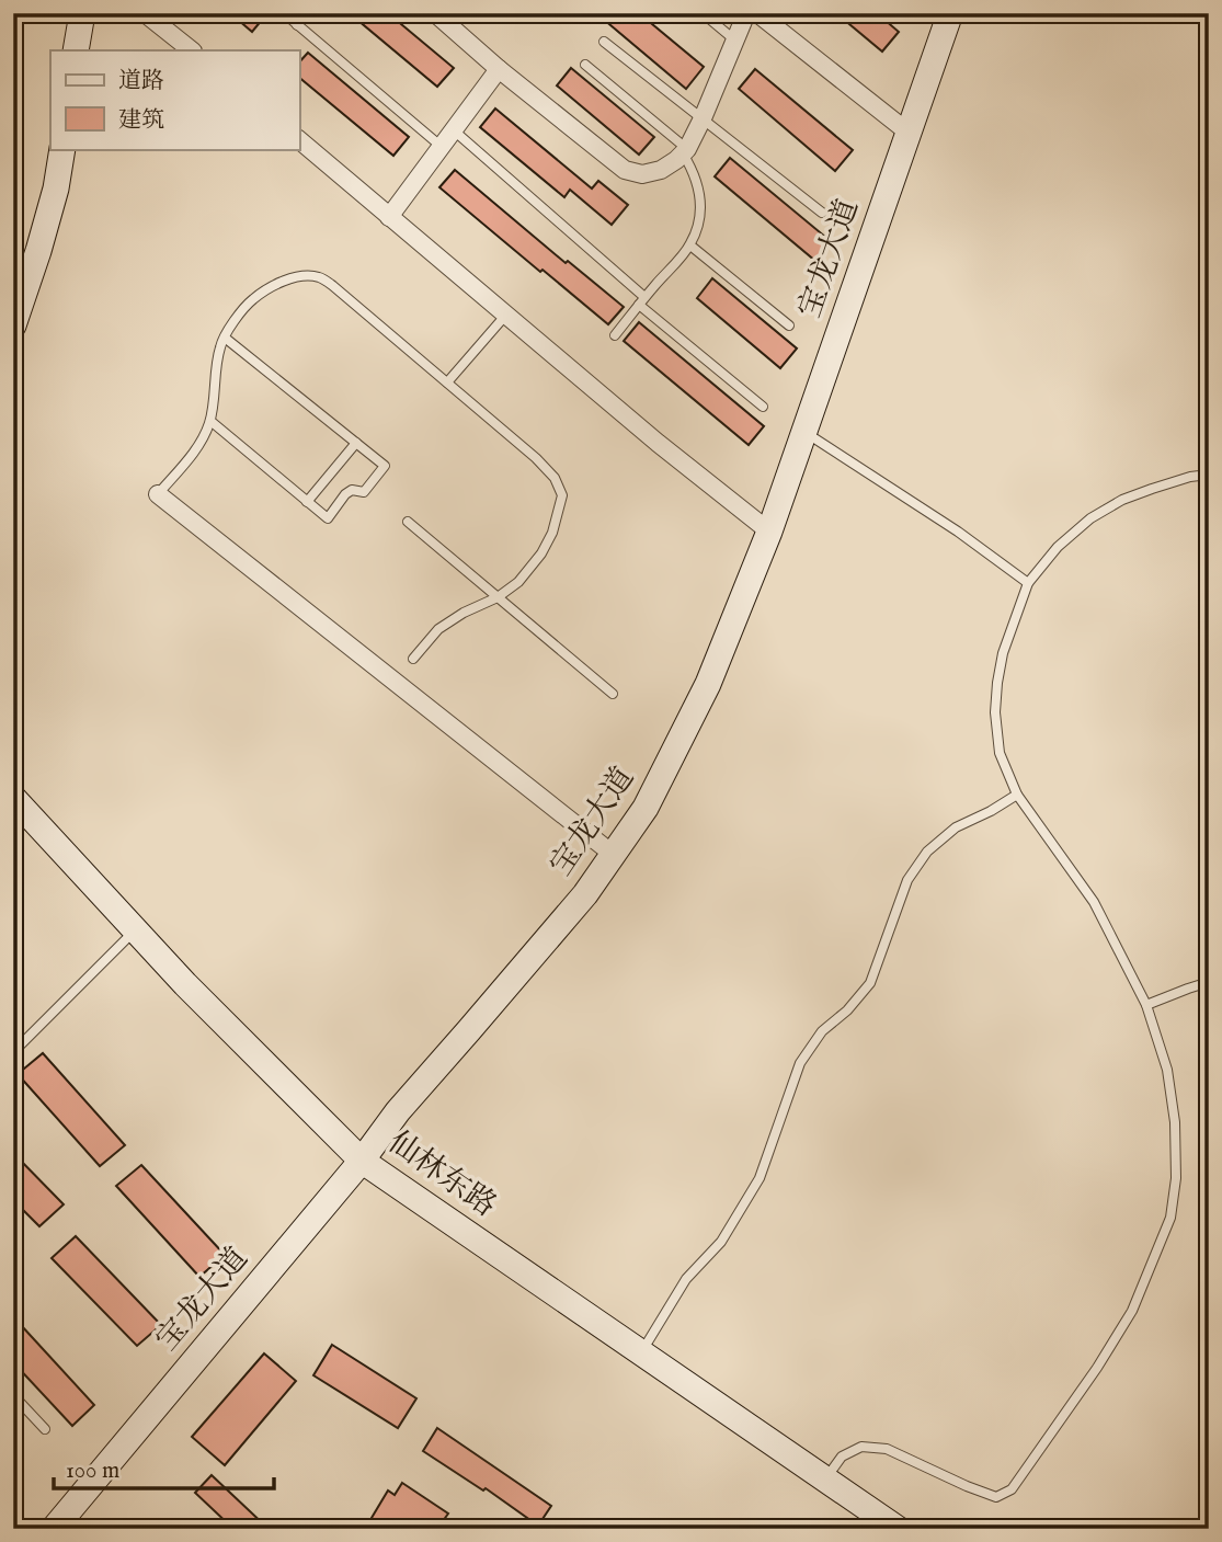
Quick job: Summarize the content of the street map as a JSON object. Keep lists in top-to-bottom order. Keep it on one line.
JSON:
{"streets":{"street":["宝龙大道","仙林东路"]},"crossings":[["宝龙大道","仙林东路"]],"legend":["道路","建筑"],"scale_bar":"100 m"}
